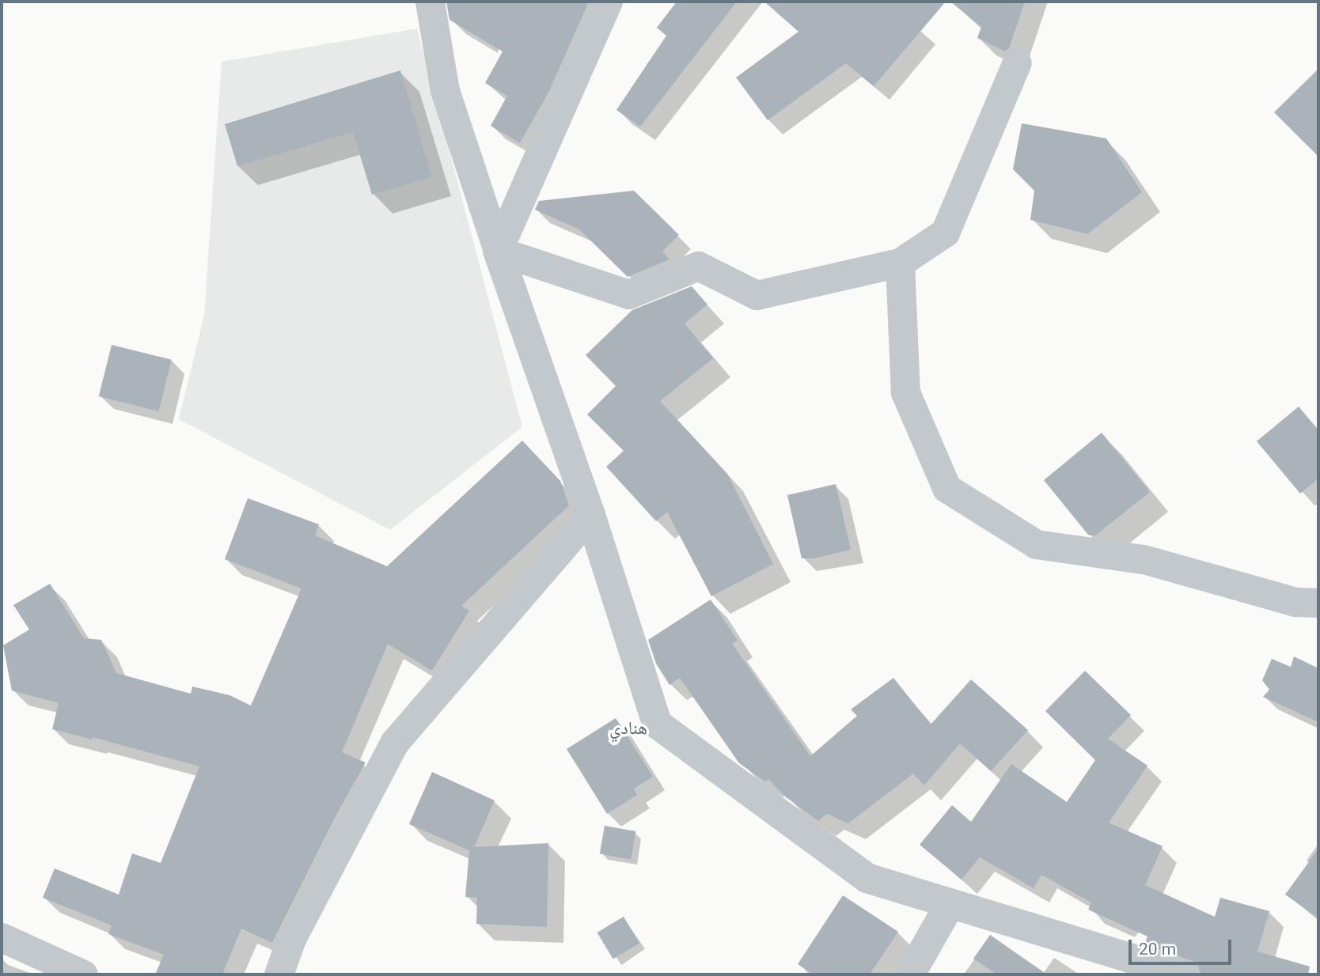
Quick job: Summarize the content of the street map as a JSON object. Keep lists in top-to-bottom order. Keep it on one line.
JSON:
{"districts":["هنادي"],"scale_bar":"20 m"}
